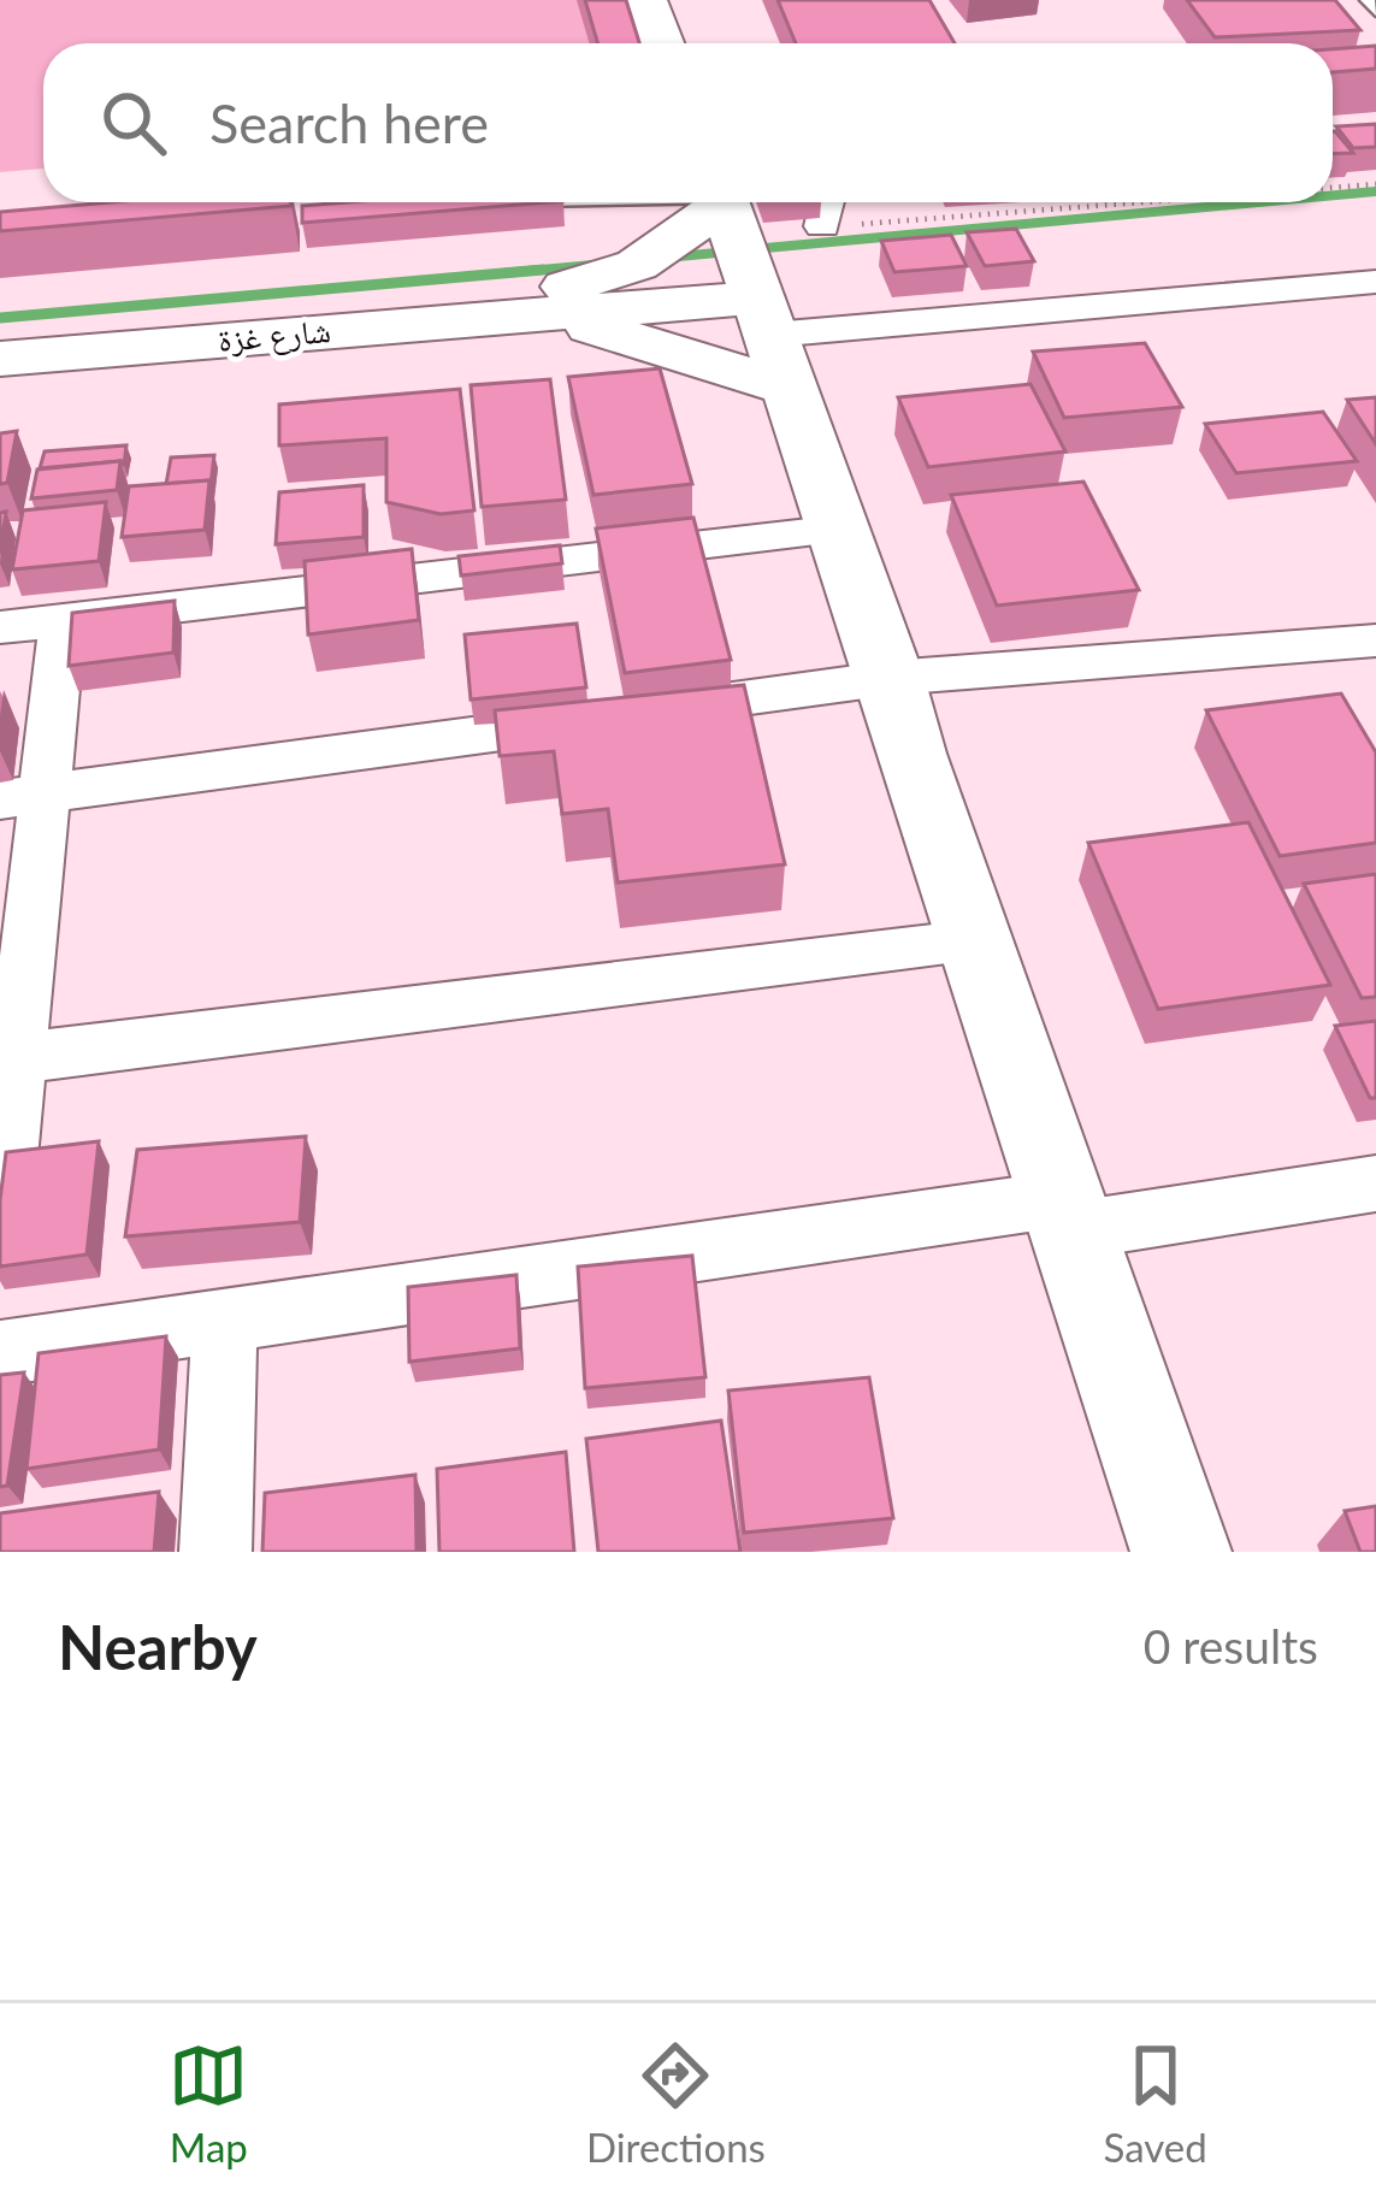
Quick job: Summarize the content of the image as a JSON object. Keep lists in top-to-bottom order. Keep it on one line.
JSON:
{"streets":{"main road":["شارع غزة"]},"page":{"search":"Search here","heading":["Nearby","0 results"],"nav":["Map","Directions","Saved"]}}
